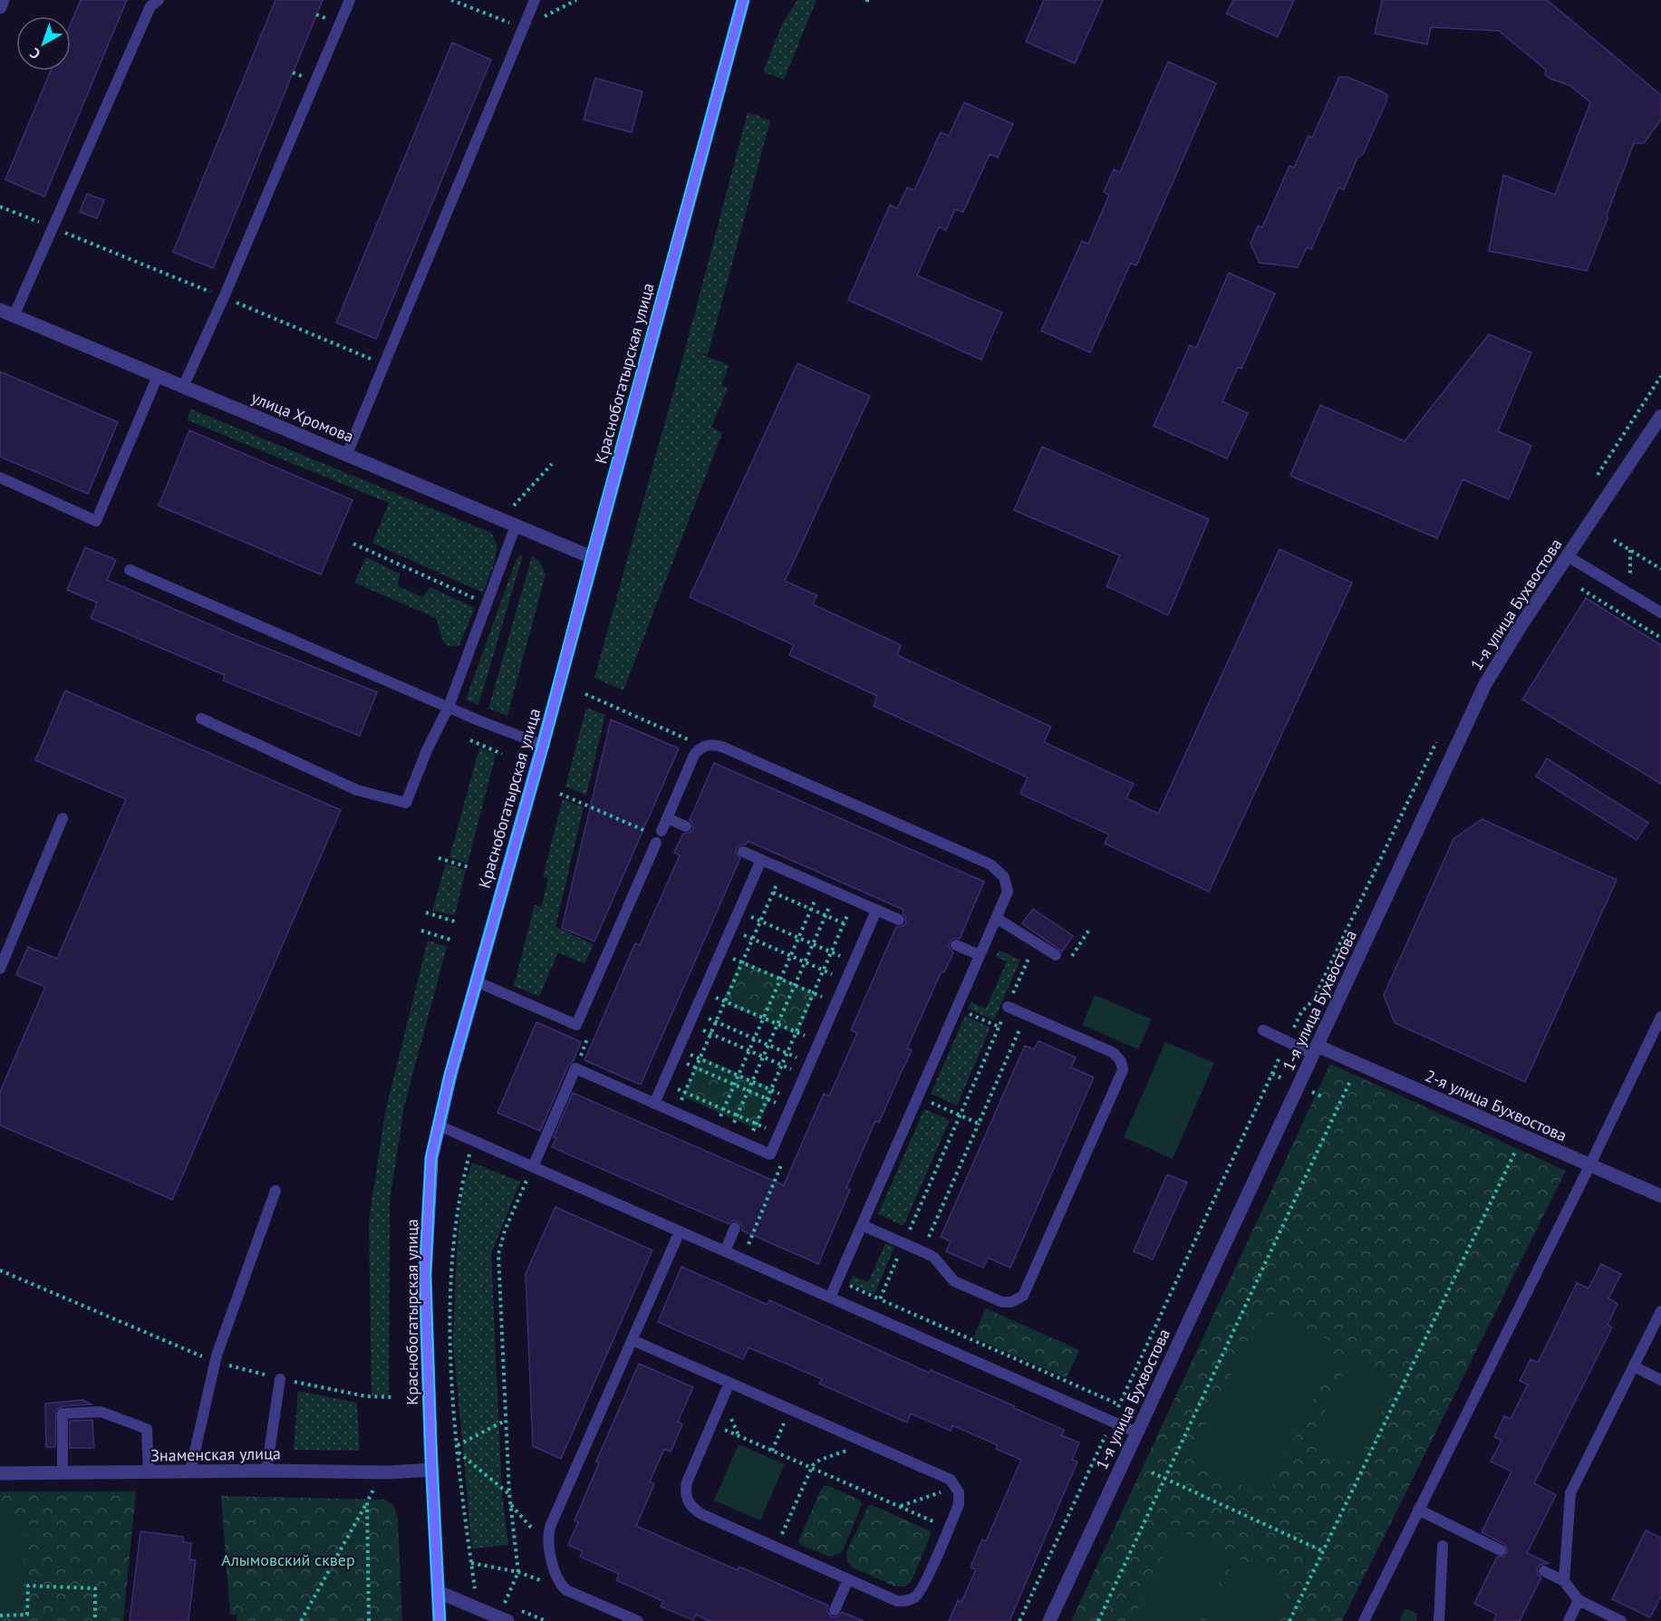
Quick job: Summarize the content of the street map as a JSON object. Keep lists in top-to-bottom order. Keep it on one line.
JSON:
{"streets":{"main road":["Краснобогатырская улица"],"street":["улица Хромова","1-я улица Бухвостова","2-я улица Бухвостова","Знаменская улица"]},"crossings":[["Краснобогатырская улица","улица Хромова"],["Краснобогатырская улица","Знаменская улица"],["1-я улица Бухвостова","2-я улица Бухвостова"]],"parks":["Алымовский сквер"],"north":"bottom left"}
